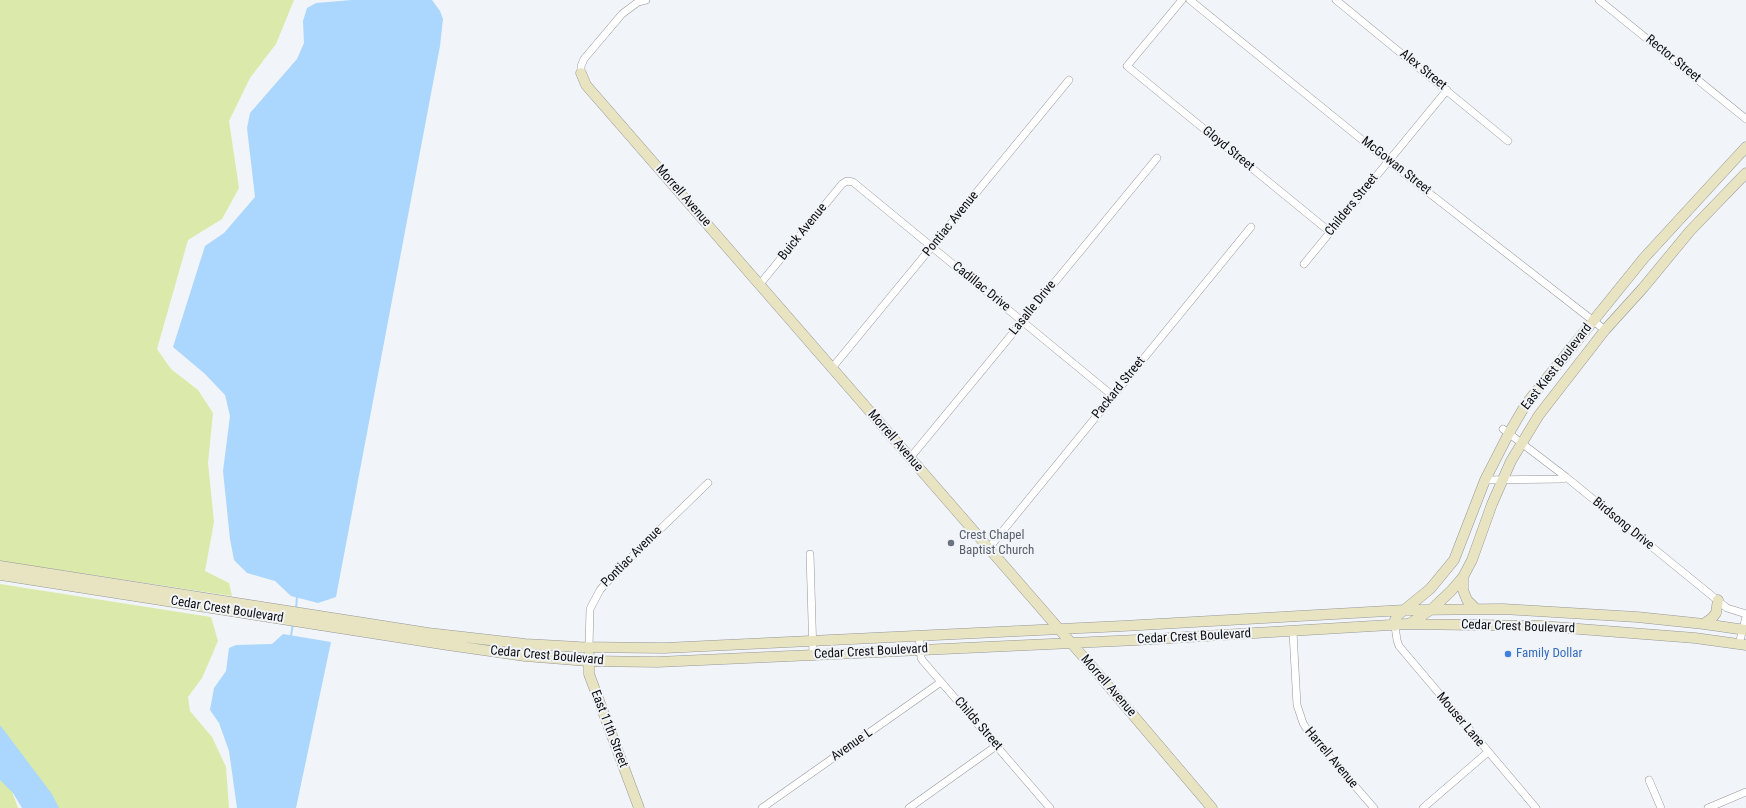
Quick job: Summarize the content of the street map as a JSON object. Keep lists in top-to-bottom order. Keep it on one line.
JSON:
{"streets":{"main road":["Morrell Avenue","East Kiest Boulevard","Cedar Crest Boulevard","East 11th Street"],"street":["Rector Street","Alex Street","Gloyd Street","McGowan Street","Childers Street","Pontiac Avenue","Buick Avenue","Cadillac Drive","Lasalle Drive","Packard Street","Birdsong Drive","Mouser Lane","Childs Street","Avenue L","Harrell Avenue"]},"crossings":[["Alex Street","Childers Street"],["Gloyd Street","Childers Street"],["McGowan Street","Childers Street"],["McGowan Street","East Kiest Boulevard"],["Morrell Avenue","Pontiac Avenue"],["Morrell Avenue","Buick Avenue"],["Morrell Avenue","Lasalle Drive"],["Morrell Avenue","Packard Street"],["Morrell Avenue","Cedar Crest Boulevard"],["Pontiac Avenue","Cadillac Drive"],["Pontiac Avenue","Cedar Crest Boulevard"],["Pontiac Avenue","East 11th Street"],["Buick Avenue","Cadillac Drive"],["Cadillac Drive","Lasalle Drive"],["Cadillac Drive","Packard Street"],["East Kiest Boulevard","Birdsong Drive"],["East Kiest Boulevard","Cedar Crest Boulevard"],["East Kiest Boulevard","Mouser Lane"],["Cedar Crest Boulevard","Mouser Lane"],["Cedar Crest Boulevard","Childs Street"],["Cedar Crest Boulevard","East 11th Street"],["Cedar Crest Boulevard","Harrell Avenue"],["Childs Street","Avenue L"]],"places":["Crest Chapel Baptist Church","Family Dollar"]}
